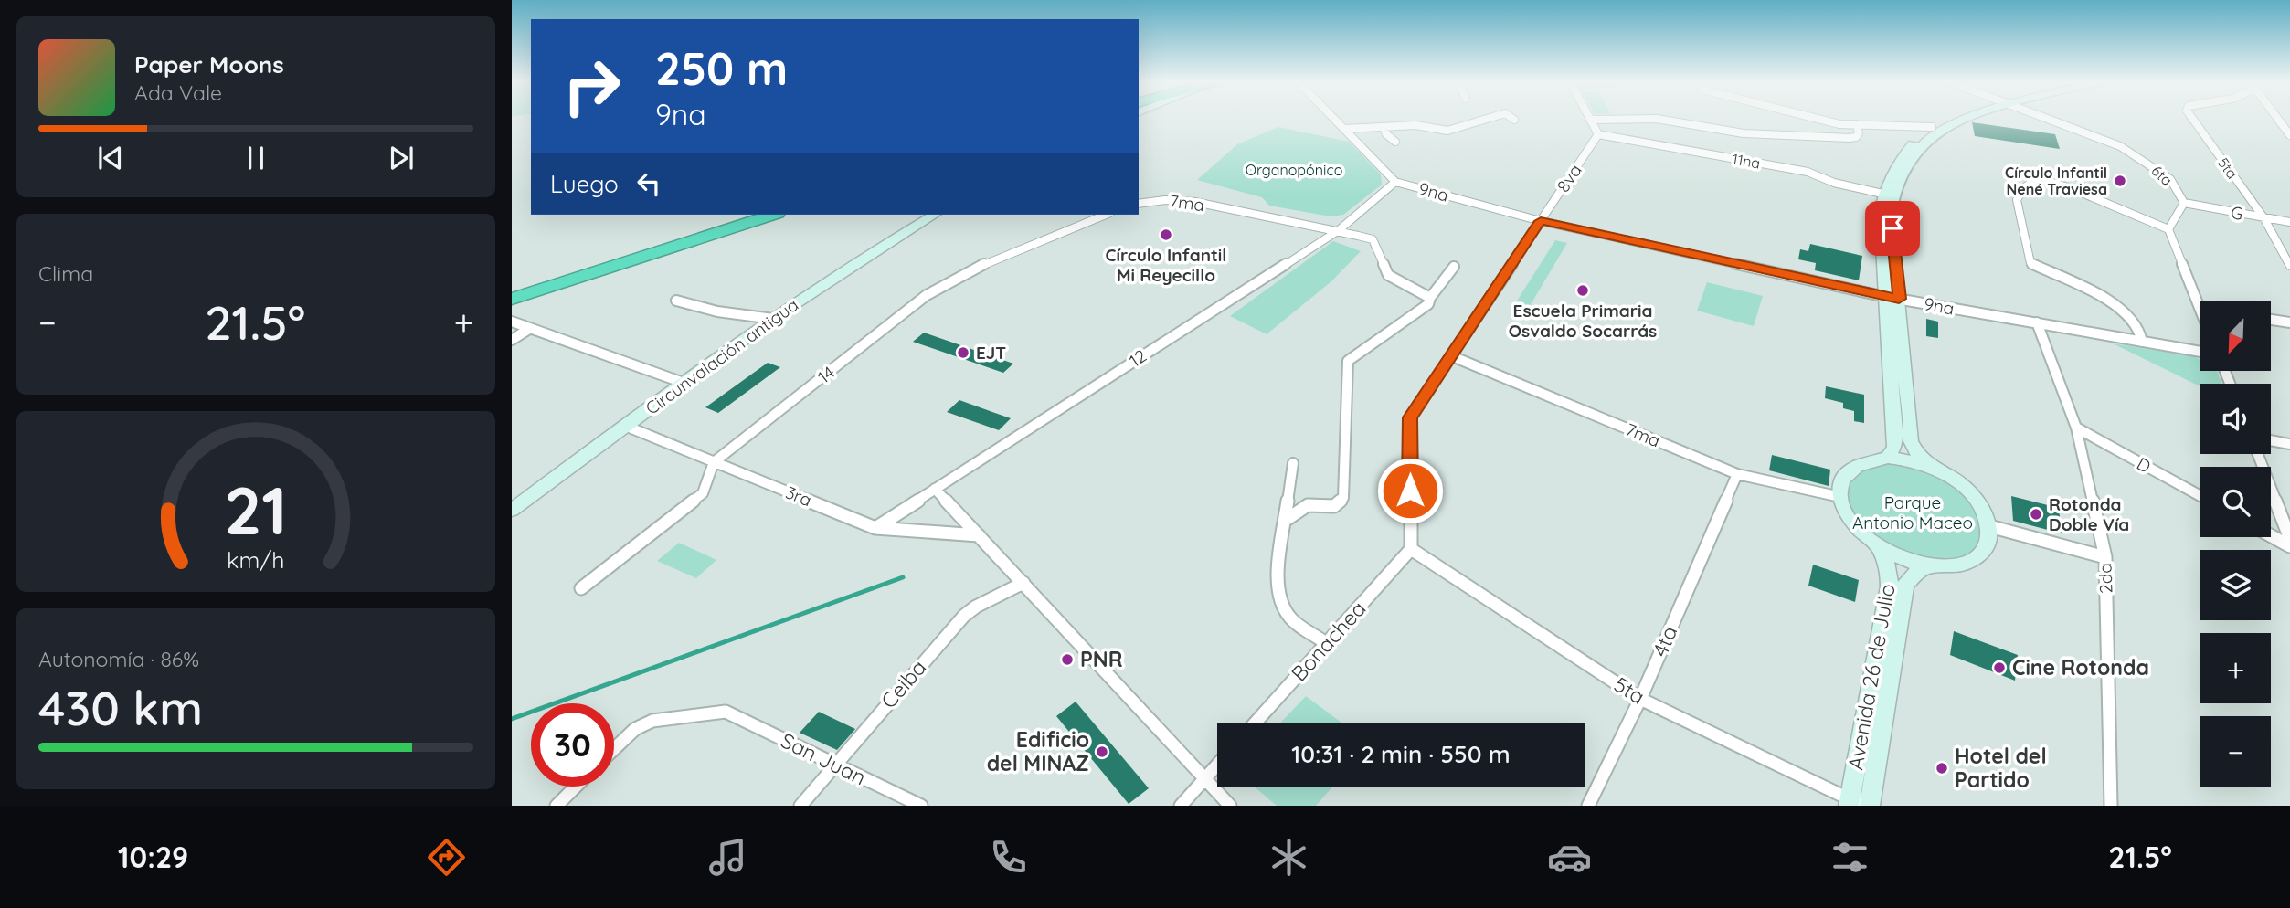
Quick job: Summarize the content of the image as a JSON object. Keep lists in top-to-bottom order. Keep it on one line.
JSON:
{"streets":{"main road":["Circunvalación antigua","Avenida 26 de Julio"],"street":["11na","5ta","6ta","8va","9na","7ma","G","12","14","D","3ra","2da","Bonachea","4ta","Ceiba","San Juan"]},"crossings":[["11na","8va"],["5ta","8va"],["5ta","G"],["5ta","Bonachea"],["5ta","4ta"],["5ta","Avenida 26 de Julio"],["6ta","G"],["8va","9na"],["8va","7ma"],["8va","Bonachea"],["9na","12"],["9na","2da"],["7ma","12"],["7ma","4ta"],["7ma","Avenida 26 de Julio"],["Circunvalación antigua","3ra"],["12","3ra"],["14","3ra"],["D","2da"],["Ceiba","San Juan"]],"parks":["Organopónico","Parque Antonio Maceo"],"places":["Círculo Infantil Nené Traviesa","Círculo Infantil Mi Reyecillo","Escuela Primaria Osvaldo Socarrás","EJT","Rotonda Doble Vía","PNR","Cine Rotonda","Edificio del MINAZ","Hotel del Partido"],"north":"bottom left","page":{"turn":["250 m","9na"],"song":["Paper Moons","Ada Vale"],"then":"Luego","tile":["Clima",["Autonomía · 86%","430 km"]],"heat":["−","21.5°","+"],"map_buttons":["+","−"],"limit":"30","trip":"10:31 · 2 min · 550 m","tabs":["10:29","21.5°"],"gauge":["21","km/h"]}}
